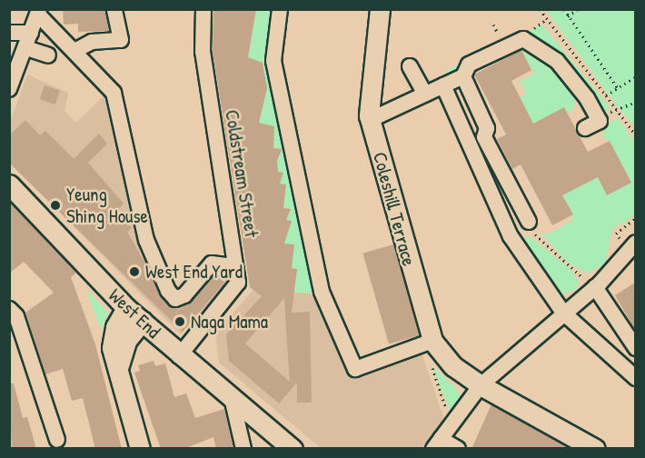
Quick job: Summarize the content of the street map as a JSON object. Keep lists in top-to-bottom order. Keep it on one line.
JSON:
{"streets":{"main road":["Coleshill Terrace","West End"],"street":["Coldstream Street"]},"crossings":[["Coldstream Street","West End"]],"places":["Yeung Shing House","West End Yard","Naga Mama"]}
